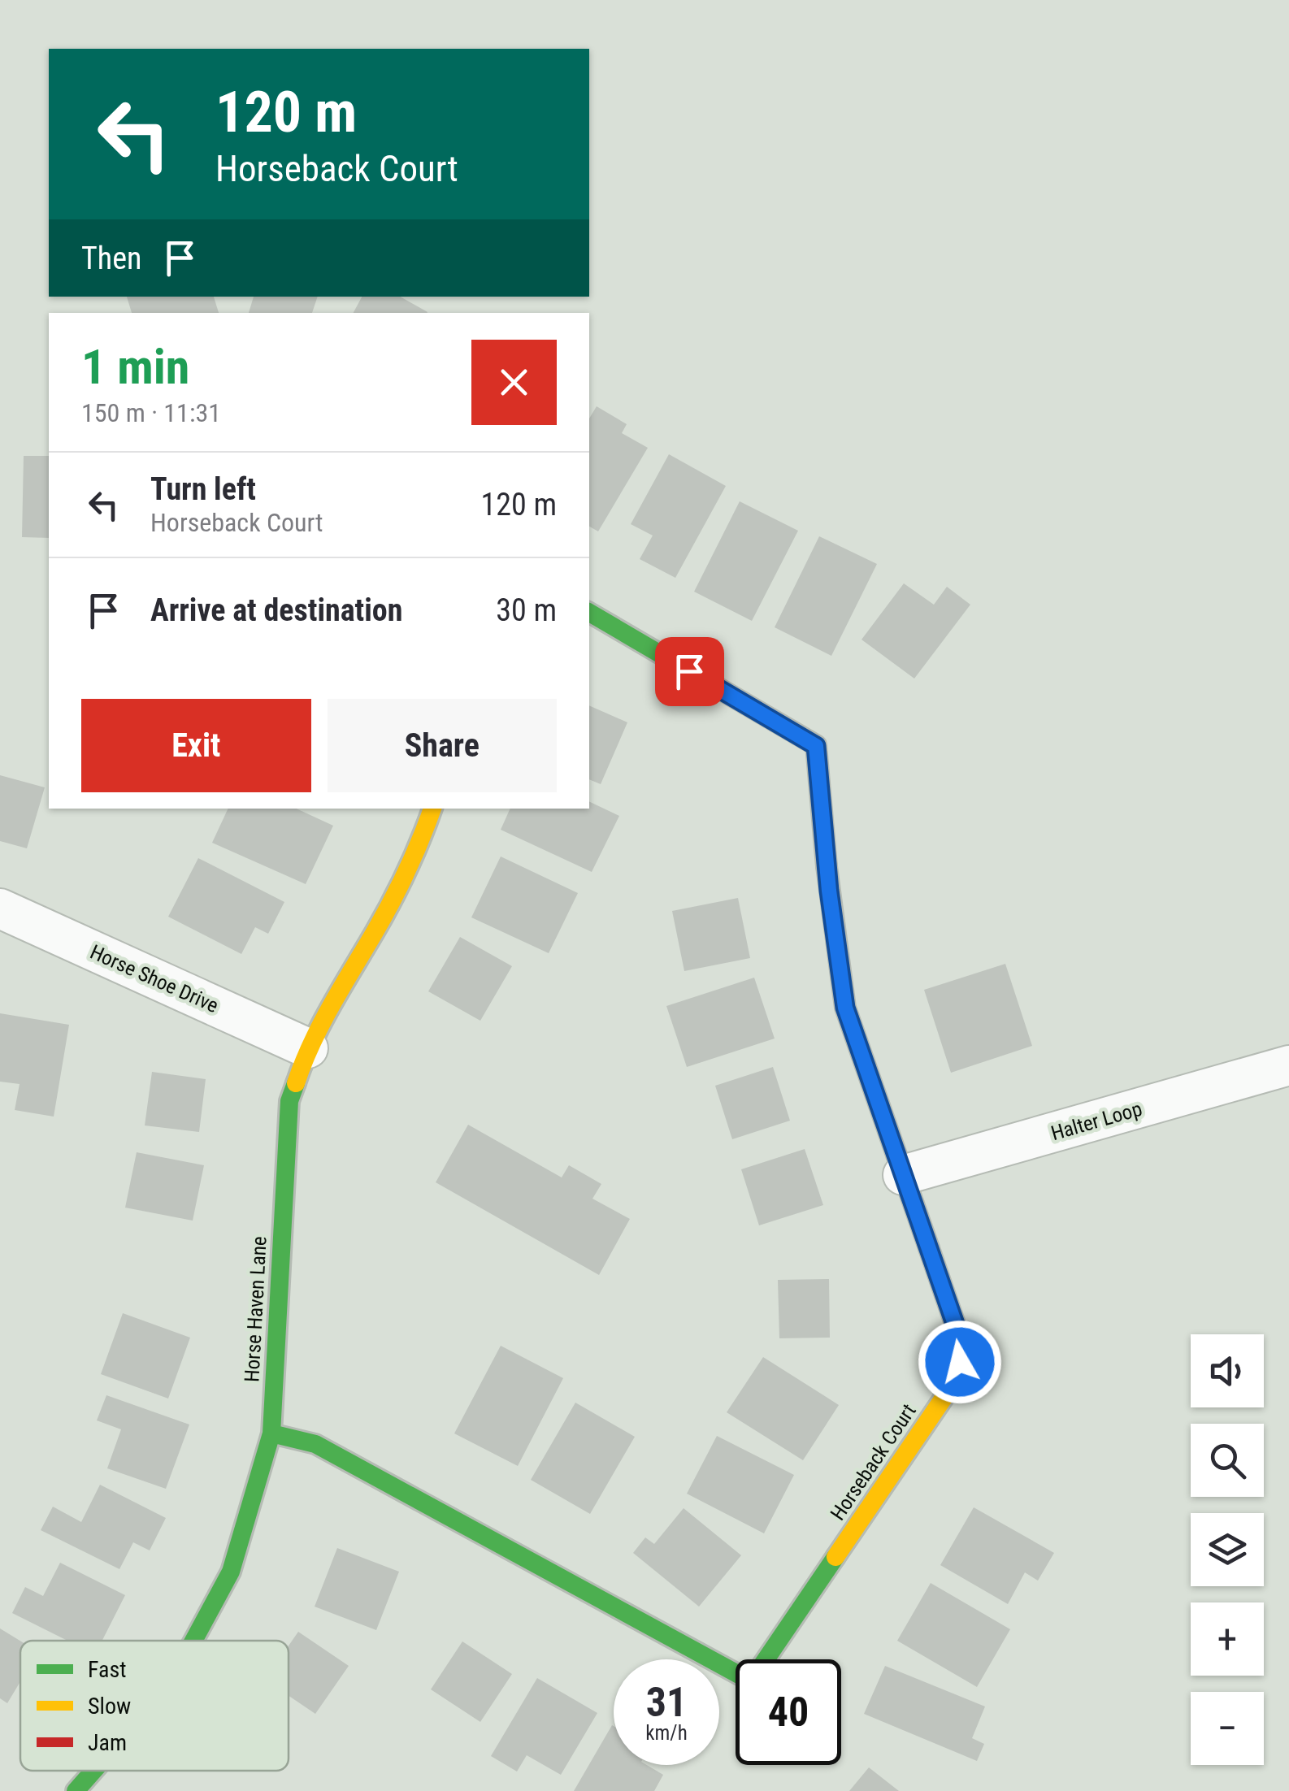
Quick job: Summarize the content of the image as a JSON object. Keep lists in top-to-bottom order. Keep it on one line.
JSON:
{"streets":{"street":["Horse Shoe Drive","Halter Loop","Horse Haven Lane","Horseback Court"]},"crossings":[["Horse Shoe Drive","Horse Haven Lane"],["Halter Loop","Horseback Court"],["Horse Haven Lane","Horseback Court"]],"legend":["Fast","Slow","Jam"],"page":{"turn":["120 m","Horseback Court"],"then":"Then","heading":["1 min","150 m · 11:31"],"list":[{"name":"Turn left","note":"Horseback Court","value":"120 m"},{"name":"Arrive at destination","value":"30 m"}],"buttons":["Exit","Share"],"map_buttons":["+","−"],"speed":"31 km/h","limit":"40"}}
